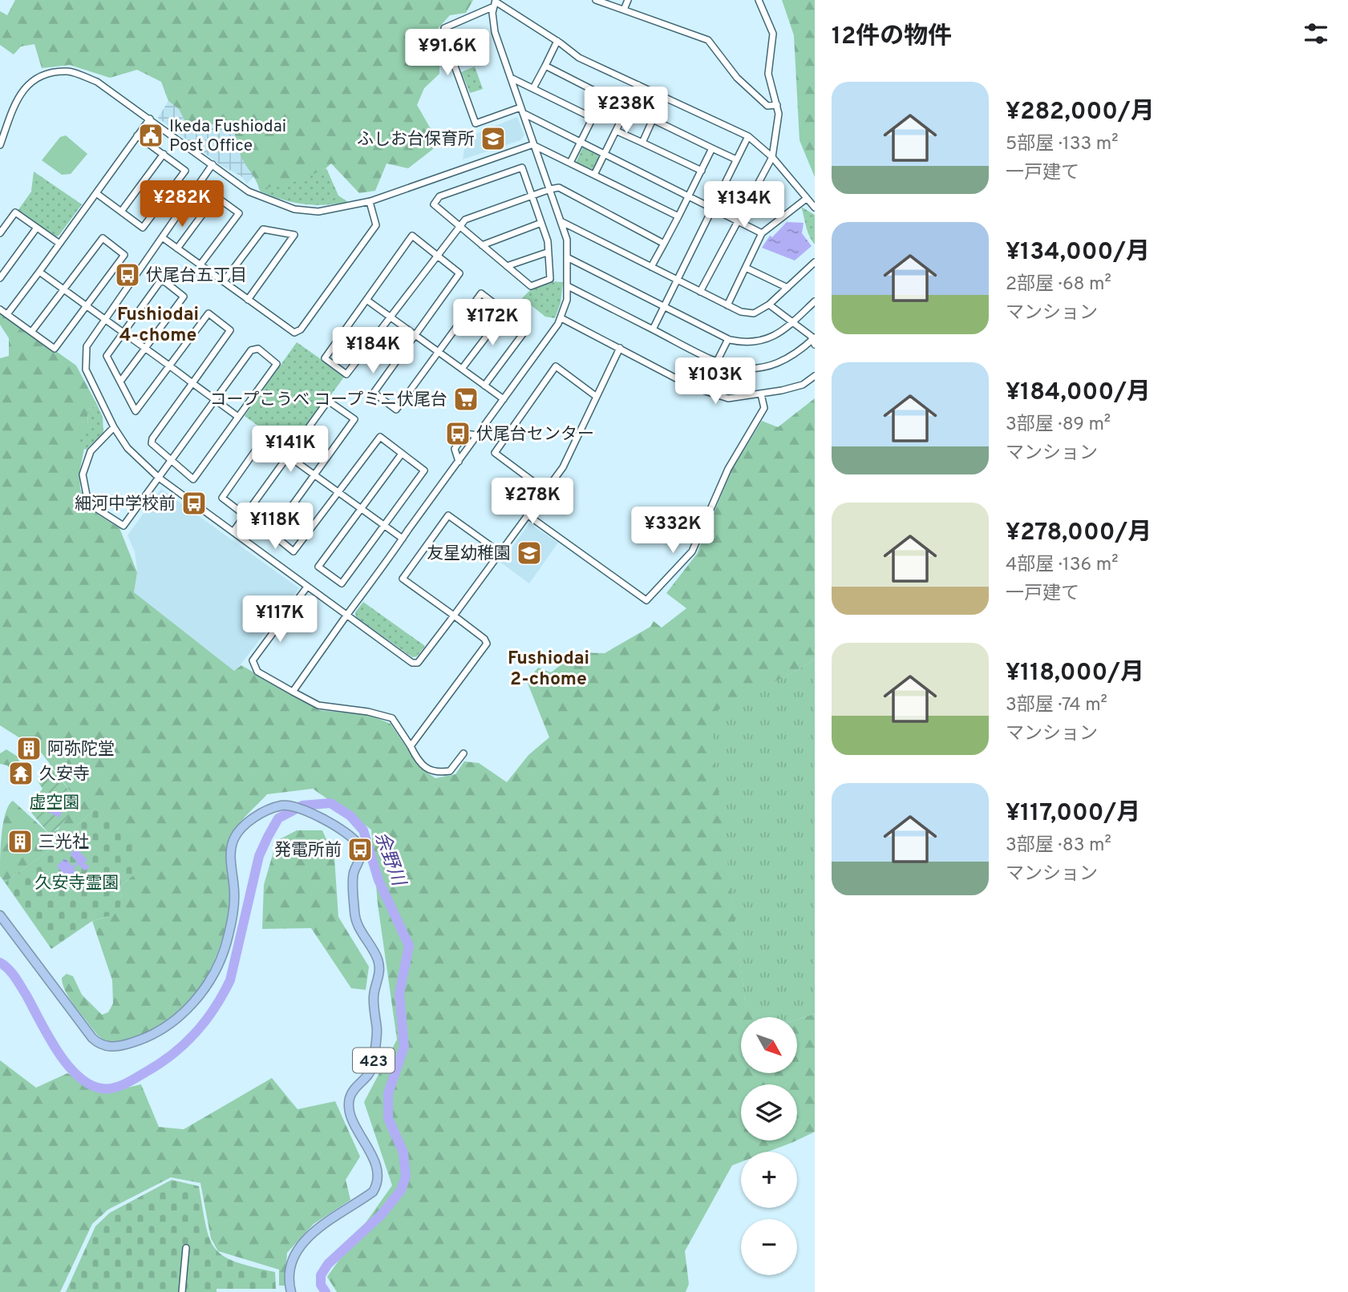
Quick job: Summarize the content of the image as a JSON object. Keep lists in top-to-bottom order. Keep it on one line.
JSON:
{"streets":{"highway":["423"]},"districts":["Fushiodai 4-chome","Fushiodai 2-chome"],"water":["余野川"],"parks":["虚空園","久安寺霊園"],"places":{"public building":["Ikeda Fushiodai Post Office"],"school or university":["ふしお台保育所","友星幼稚園"],"bus stop":["伏尾台五丁目","伏尾台センター","細河中学校前","発電所前"],"supermarket":["コープこうべ コープミニ伏尾台"],"building":["阿弥陀堂","三光社"],"temple":["久安寺"]},"north":"bottom right","page":{"heading":"12件の物件","price":["¥91.6K","¥238K","¥282K","¥134K","¥172K","¥184K","¥103K","¥141K","¥278K","¥118K","¥332K","¥117K"],"list":[{"name":"¥282,000/月","note":"5部屋 · 133 m² · 一戸建て"},{"name":"¥134,000/月","note":"2部屋 · 68 m² · マンション"},{"name":"¥184,000/月","note":"3部屋 · 89 m² · マンション"},{"name":"¥278,000/月","note":"4部屋 · 136 m² · 一戸建て"},{"name":"¥118,000/月","note":"3部屋 · 74 m² · マンション"},{"name":"¥117,000/月","note":"3部屋 · 83 m² · マンション"}],"map_buttons":["+","−"]}}
